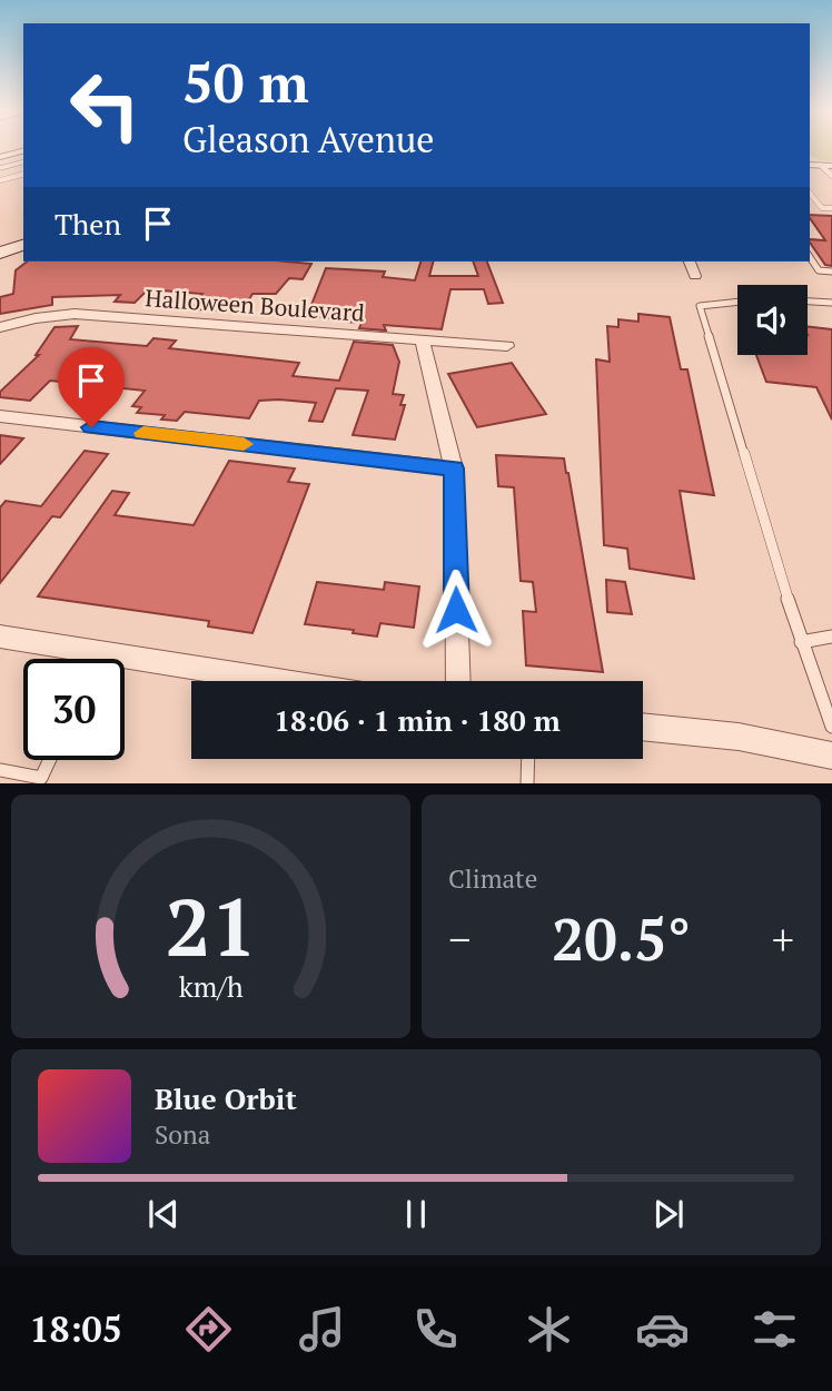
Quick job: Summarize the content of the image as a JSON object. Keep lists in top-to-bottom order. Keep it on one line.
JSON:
{"streets":{"street":["Halloween Boulevard"]},"page":{"turn":["50 m","Gleason Avenue"],"then":"Then","limit":"30","trip":"18:06 · 1 min · 180 m","tile":"Climate","heat":["−","20.5°","+"],"song":["Blue Orbit","Sona"],"tabs":"18:05","gauge":["21","km/h"]}}
